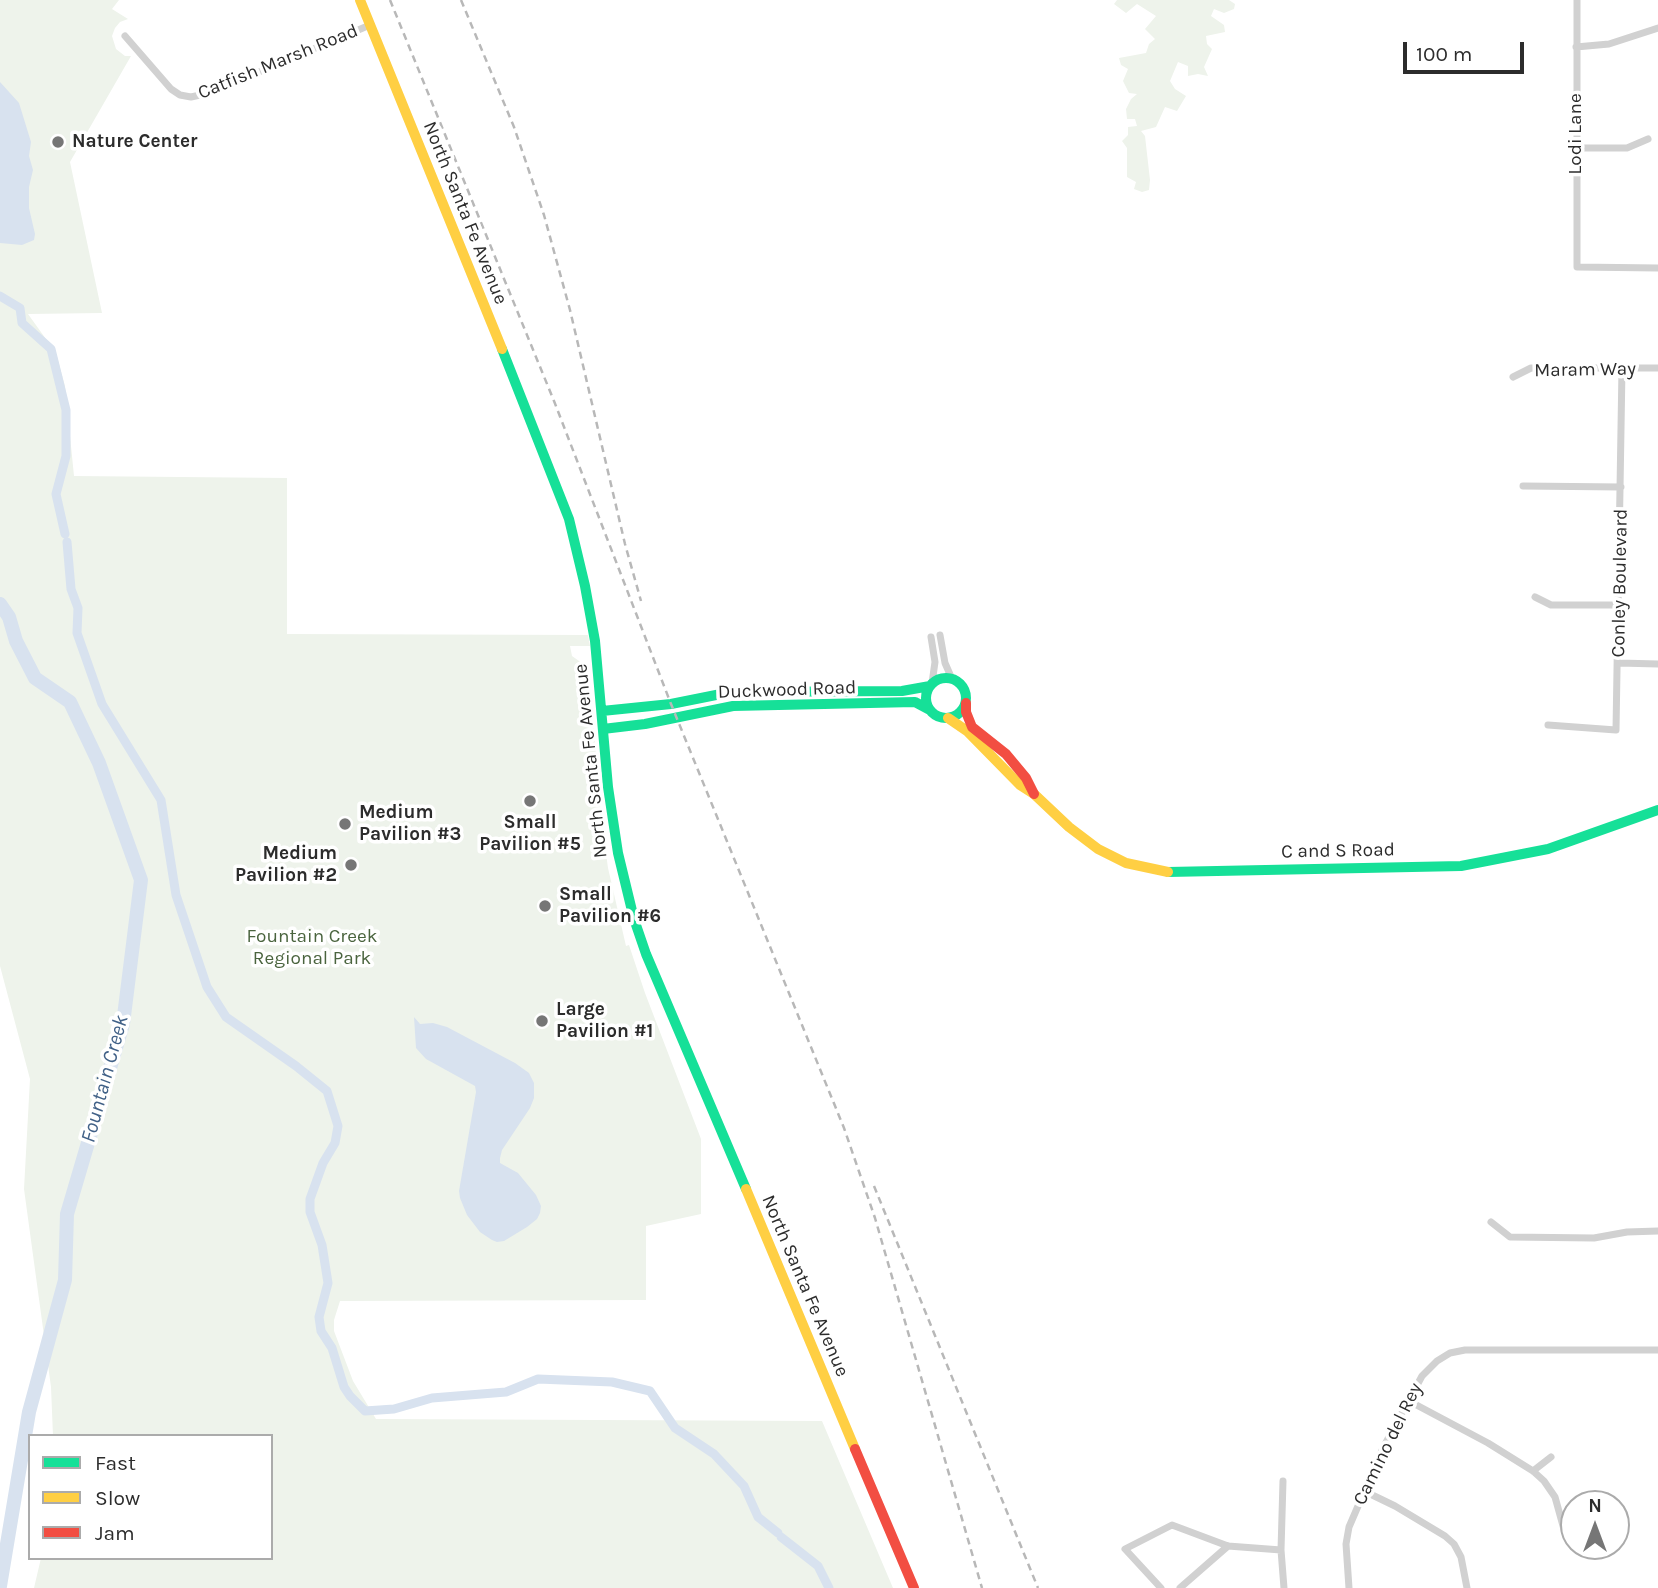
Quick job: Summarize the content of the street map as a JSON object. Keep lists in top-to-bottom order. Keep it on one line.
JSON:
{"streets":{"main road":["North Santa Fe Avenue","Duckwood Road","C and S Road"],"street":["Catfish Marsh Road","Lodi Lane","Maram Way","Conley Boulevard","Camino del Rey"]},"crossings":[["Catfish Marsh Road","North Santa Fe Avenue"],["North Santa Fe Avenue","Duckwood Road"],["Maram Way","Conley Boulevard"],["Duckwood Road","C and S Road"]],"water":["Fountain Creek"],"parks":["Fountain Creek Regional Park"],"places":["Nature Center","Small Pavilion #5","Medium Pavilion #3","Medium Pavilion #2","Small Pavilion #6","Large Pavilion #1"],"legend":["Fast","Slow","Jam"],"scale_bar":"100 m","north":"top"}
